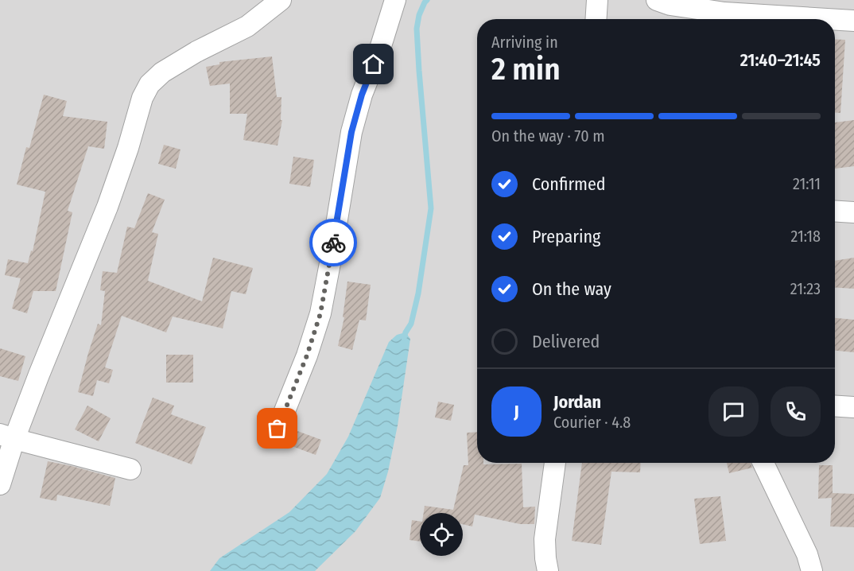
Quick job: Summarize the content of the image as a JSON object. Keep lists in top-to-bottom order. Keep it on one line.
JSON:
{"page":{"heading":["2 min","Arriving in","21:40–21:45"],"panel":["Jordan","Courier · 4.8"],"bar":"On the way · 70 m","list":[["Confirmed","21:11"],["Preparing","21:18"],["On the way","21:23"],"Delivered"],"round":"J"}}
